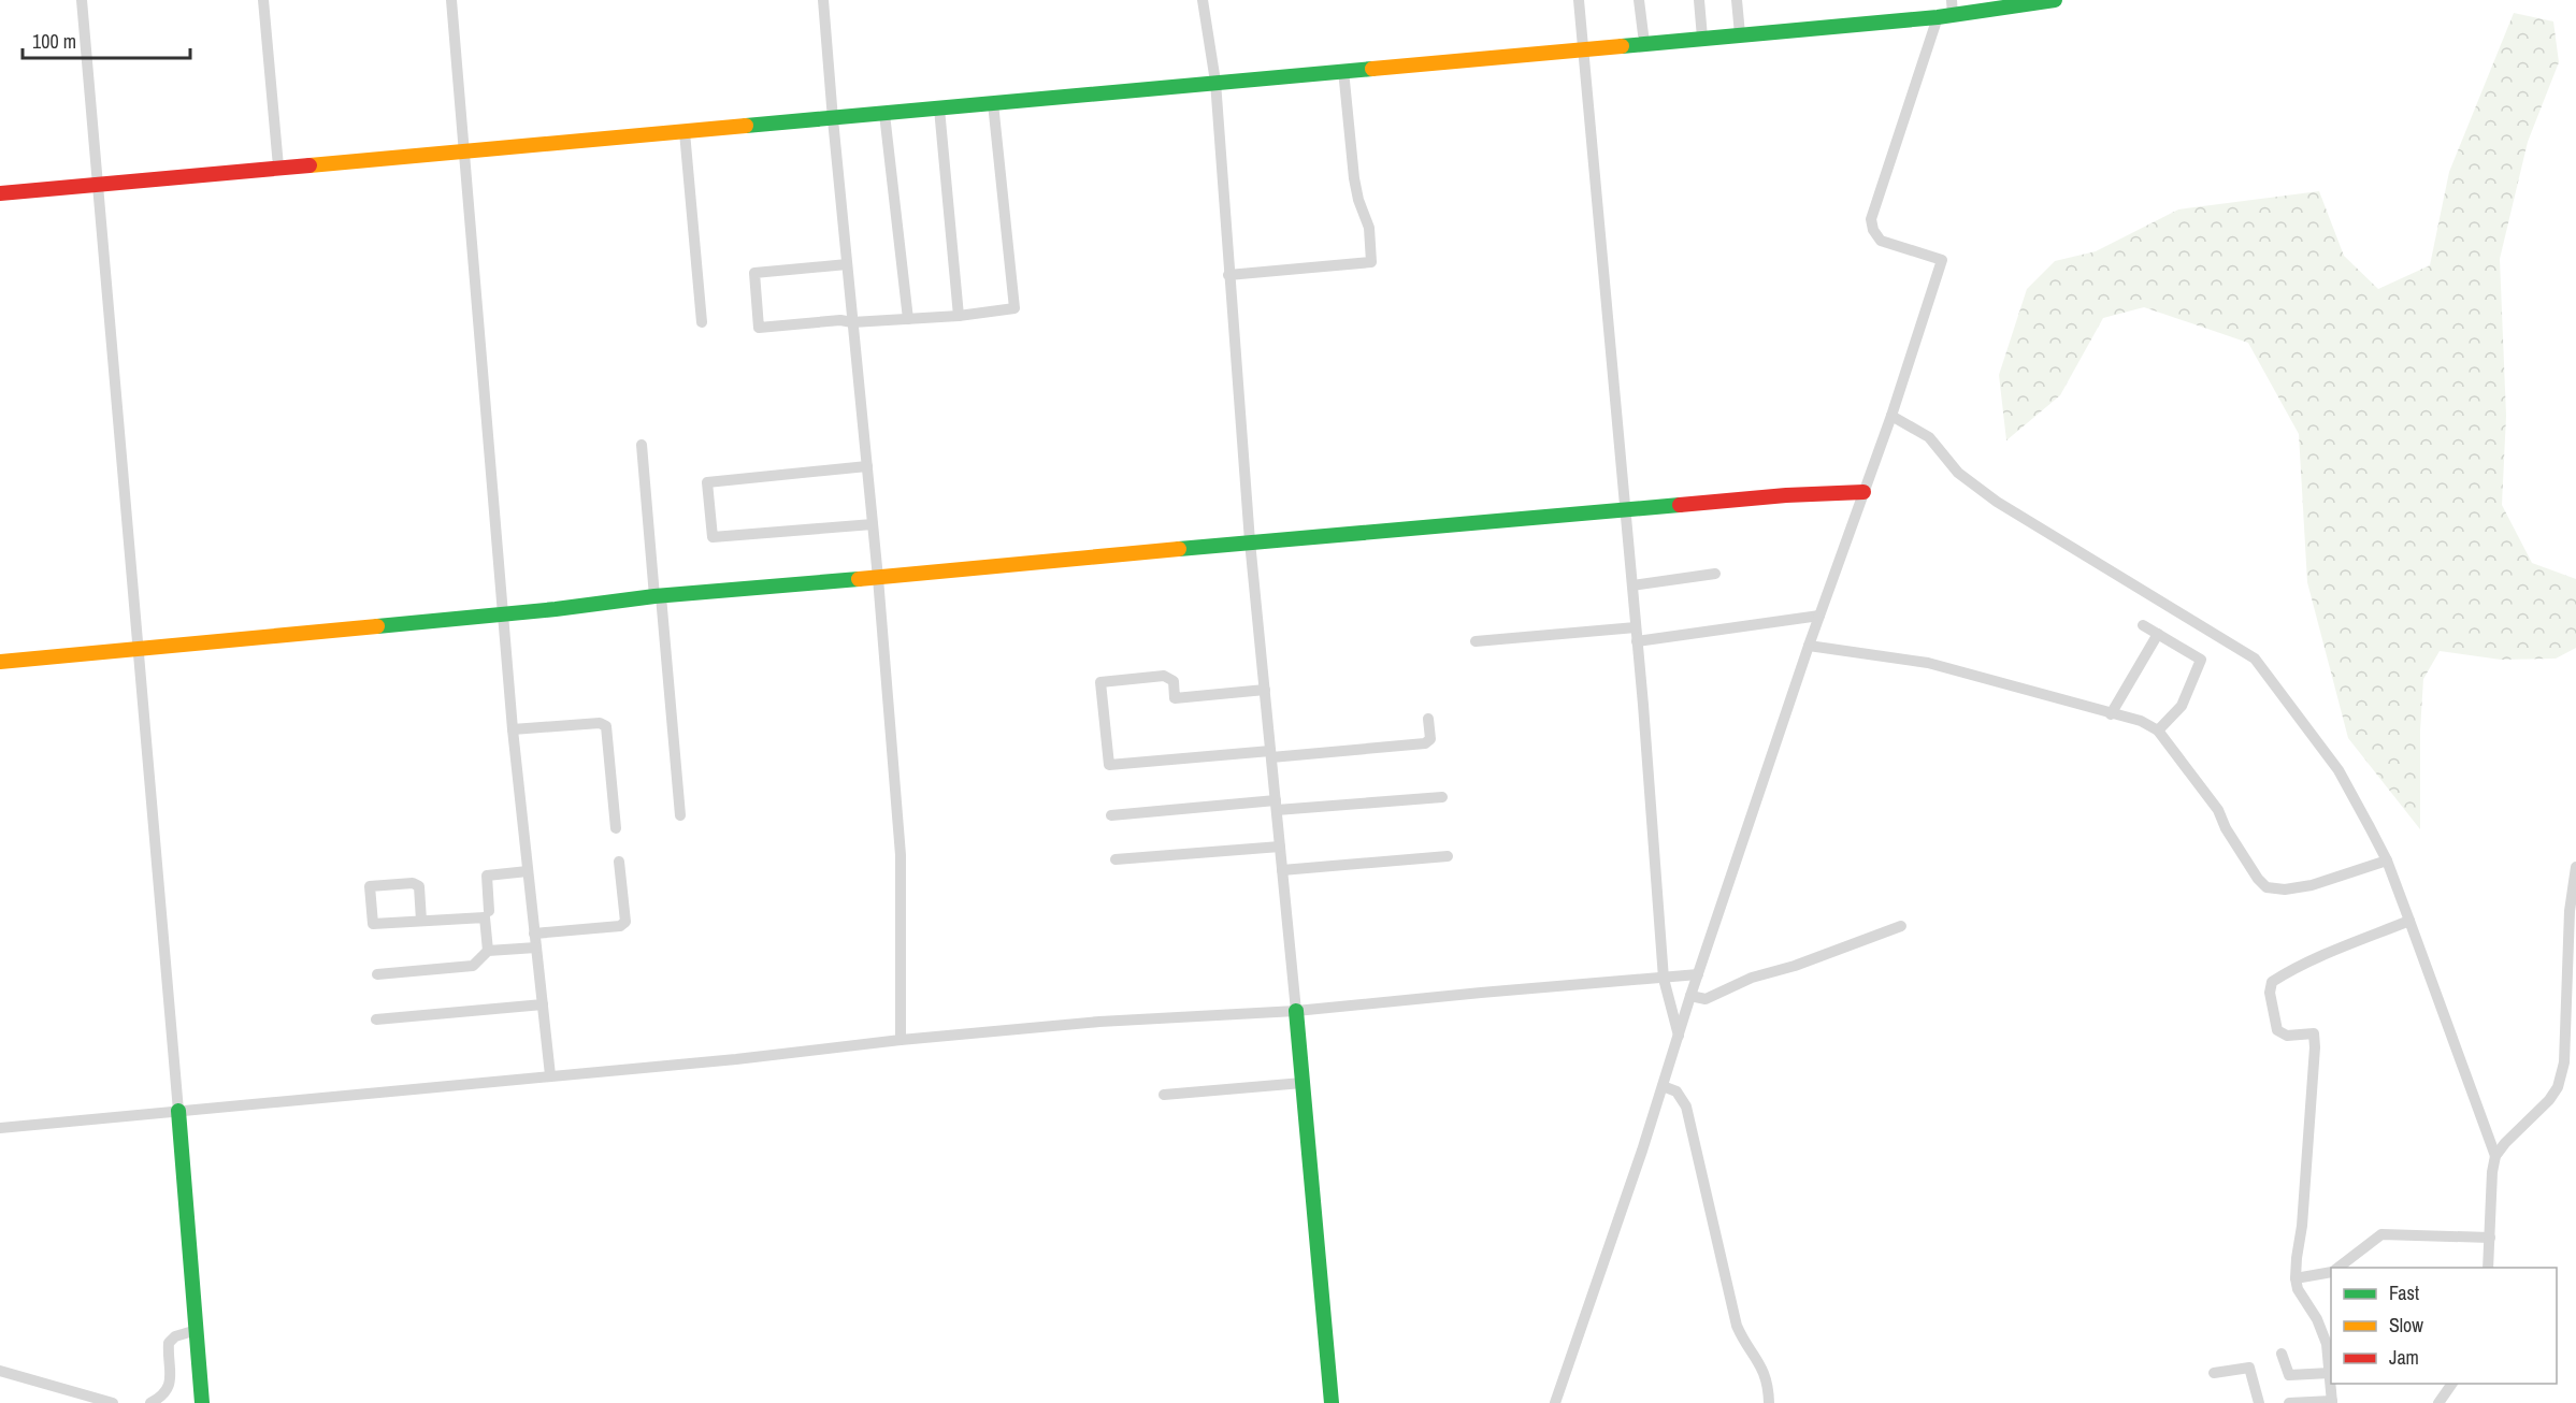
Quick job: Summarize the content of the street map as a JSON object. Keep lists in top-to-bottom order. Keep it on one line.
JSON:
{"legend":["Fast","Slow","Jam"],"scale_bar":"100 m"}
